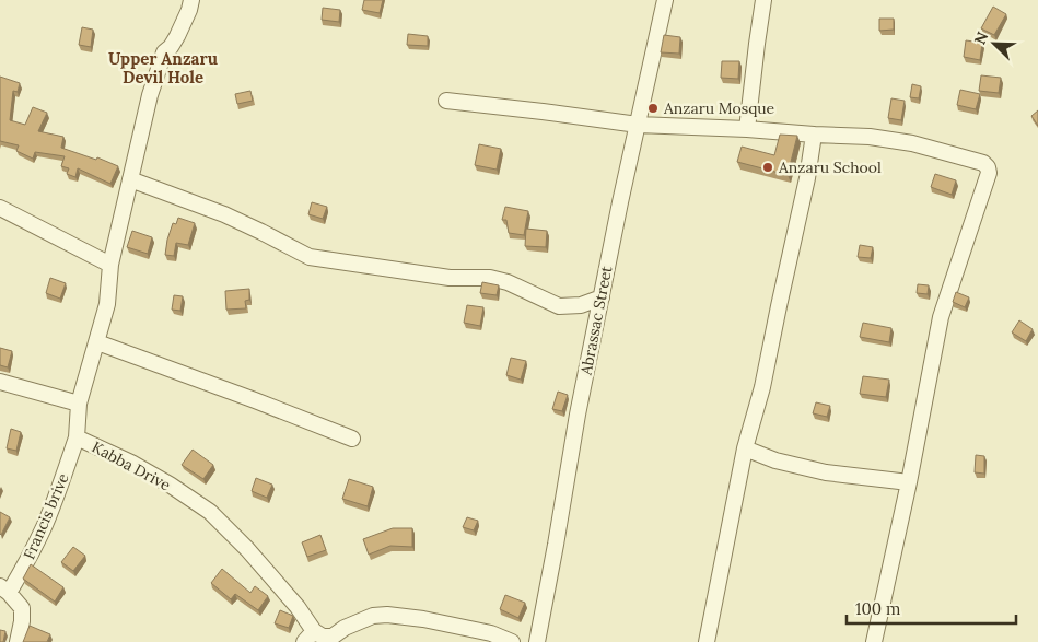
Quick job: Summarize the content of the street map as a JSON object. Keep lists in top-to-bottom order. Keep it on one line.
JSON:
{"streets":{"street":["Abrassac Street","Kabba Drive","Francis brive"]},"crossings":[["Kabba Drive","Francis brive"]],"districts":["Upper Anzaru Devil Hole"],"places":["Anzaru Mosque","Anzaru School"],"scale_bar":"100 m","north":"top left"}
